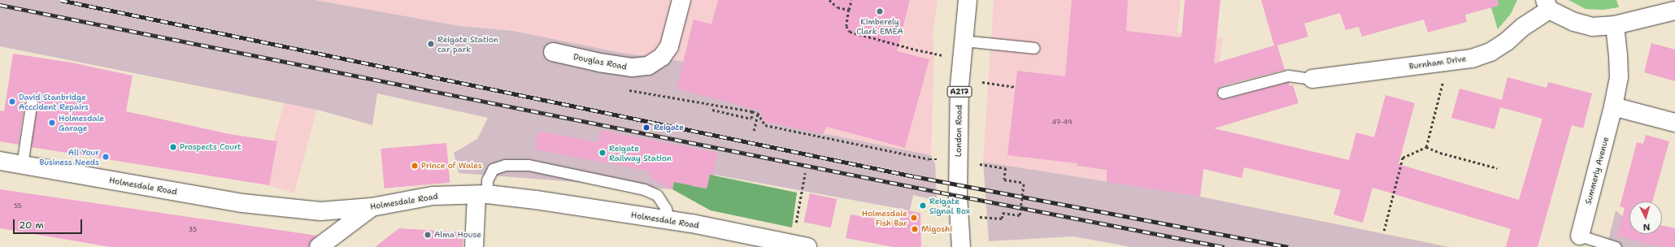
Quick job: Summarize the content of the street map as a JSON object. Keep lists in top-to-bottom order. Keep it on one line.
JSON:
{"streets":{"street":["Douglas Road","Burnham Drive","A217","London Road","Summerly Avenue","Holmesdale Road"]},"crossings":[["Burnham Drive","Summerly Avenue"]],"places":["Kimberely Clark EMEA","Reigate Station car park","David Stanbridge Acccident Repairs","Holmesdale Garage","Reigate","Prospects Court","Reigate Railway Station","All Your Business Needs","Prince of Wales","Reigate Signal Box","Holmesdale Fish Bar","Migoshi","Alma House"],"house_numbers":["47-49","55","35"],"scale_bar":"20 m","north":"bottom"}
